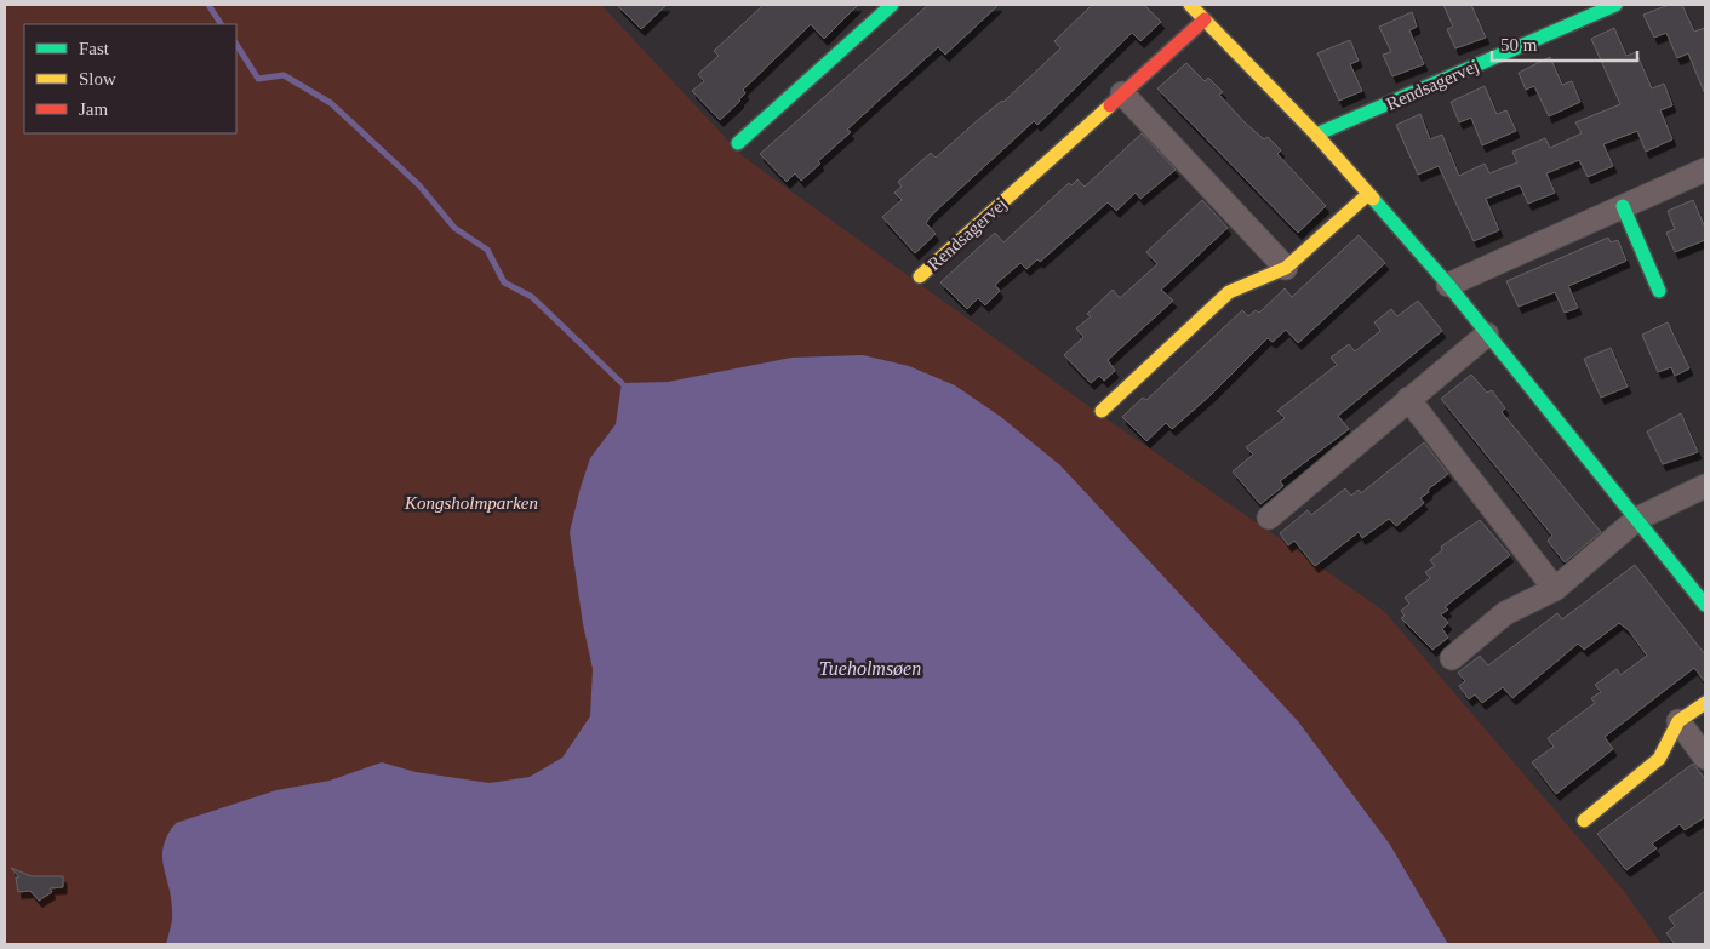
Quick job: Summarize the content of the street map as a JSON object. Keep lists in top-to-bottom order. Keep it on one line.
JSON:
{"streets":{"street":["Rendsagervej"]},"water":["Tueholmsøen"],"parks":["Kongsholmparken"],"legend":["Fast","Slow","Jam"],"scale_bar":"50 m"}
